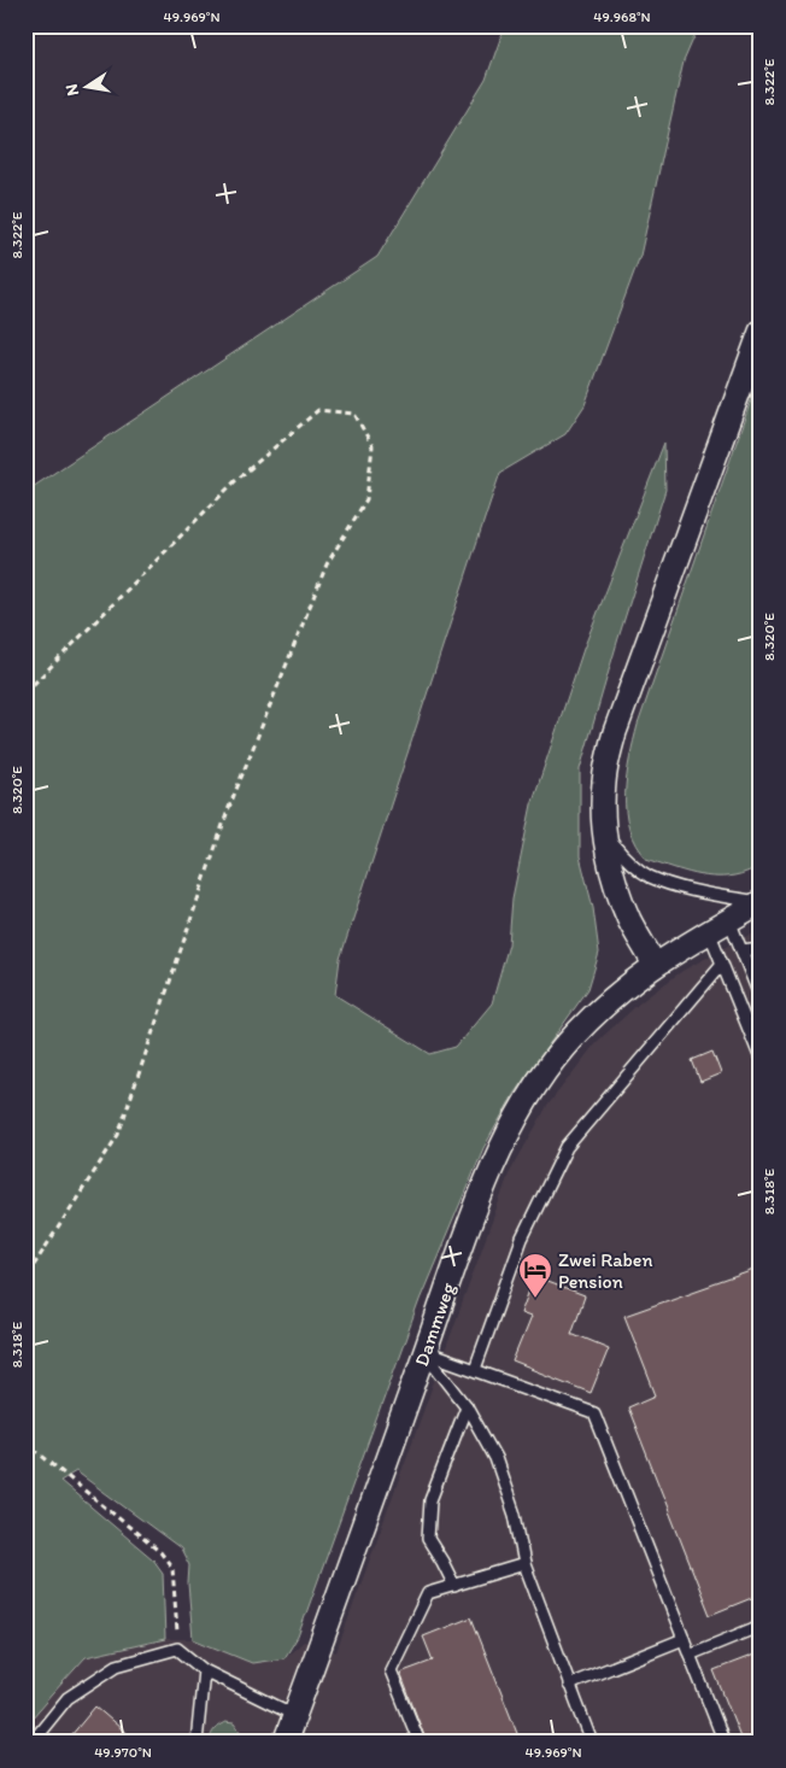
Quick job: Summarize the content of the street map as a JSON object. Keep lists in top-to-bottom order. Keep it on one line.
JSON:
{"streets":{"street":["Dammweg"]},"places":{"hotel":["Zwei Raben Pension"]},"north":"left","coordinates":["49.969°N","49.968°N","8.322°E","8.320°E","8.318°E","49.970°N"]}
